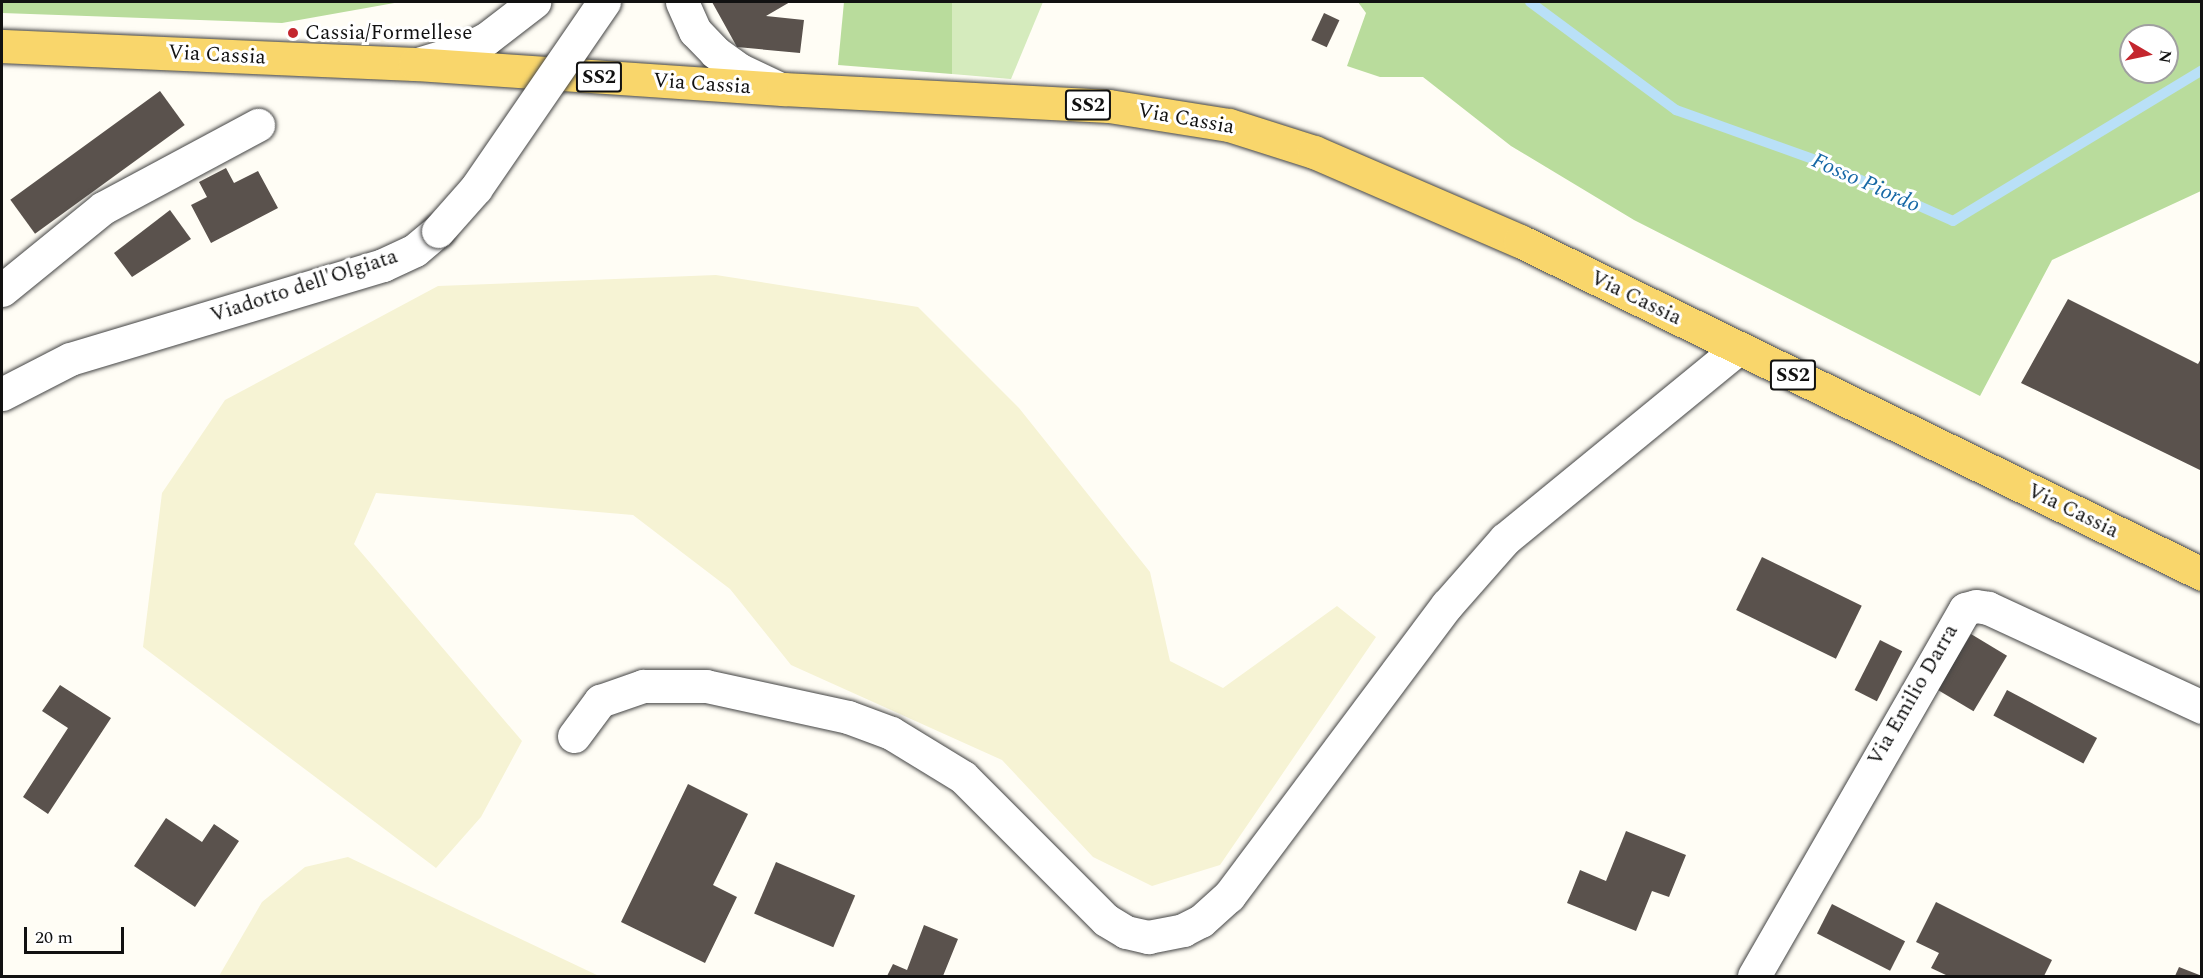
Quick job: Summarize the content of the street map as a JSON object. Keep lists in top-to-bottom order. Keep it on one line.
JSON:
{"streets":{"main road":["Via Cassia","SS2"],"street":["Viadotto dell'Olgiata","Via Emilio Darra"]},"water":["Fosso Piordo"],"places":["Cassia/Formellese"],"scale_bar":"20 m","north":"right"}
